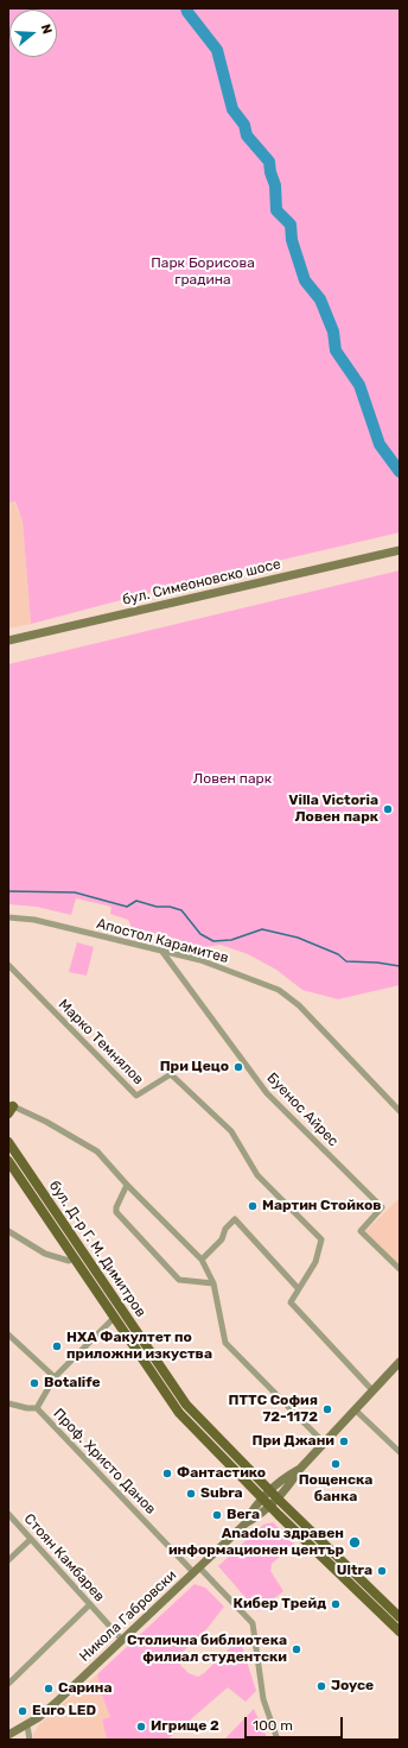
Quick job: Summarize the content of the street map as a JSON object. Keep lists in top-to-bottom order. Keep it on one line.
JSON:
{"streets":{"main road":["бул. Д-р Г. М. Димитров"],"street":["бул. Симеоновско шосе","Апостол Карамитев","Марко Темнялов","Буенос Айрес","Проф. Христо Данов","Стоян Камбарев","Никола Габровски"]},"crossings":[["Апостол Карамитев","Буенос Айрес"],["Марко Темнялов","Никола Габровски"],["бул. Д-р Г. М. Димитров","Никола Габровски"],["Проф. Христо Данов","Никола Габровски"],["Стоян Камбарев","Никола Габровски"]],"parks":["Парк Борисова градина","Ловен парк"],"places":["Villa Victoria Ловен парк","При Цецо","Мартин Стойков","НХА Факултет по приложни изкуства","Botalife","ПТТС София 72-1172","При Джани","Пощенска банка","Фантастико","Subra","Вега","Anadolu здравен информационен център","Ultra","Кибер Трейд","Столична библиотека филиал студентски","Joyce","Сарина","Euro LED","Игрище 2"],"scale_bar":"100 m","north":"right"}
